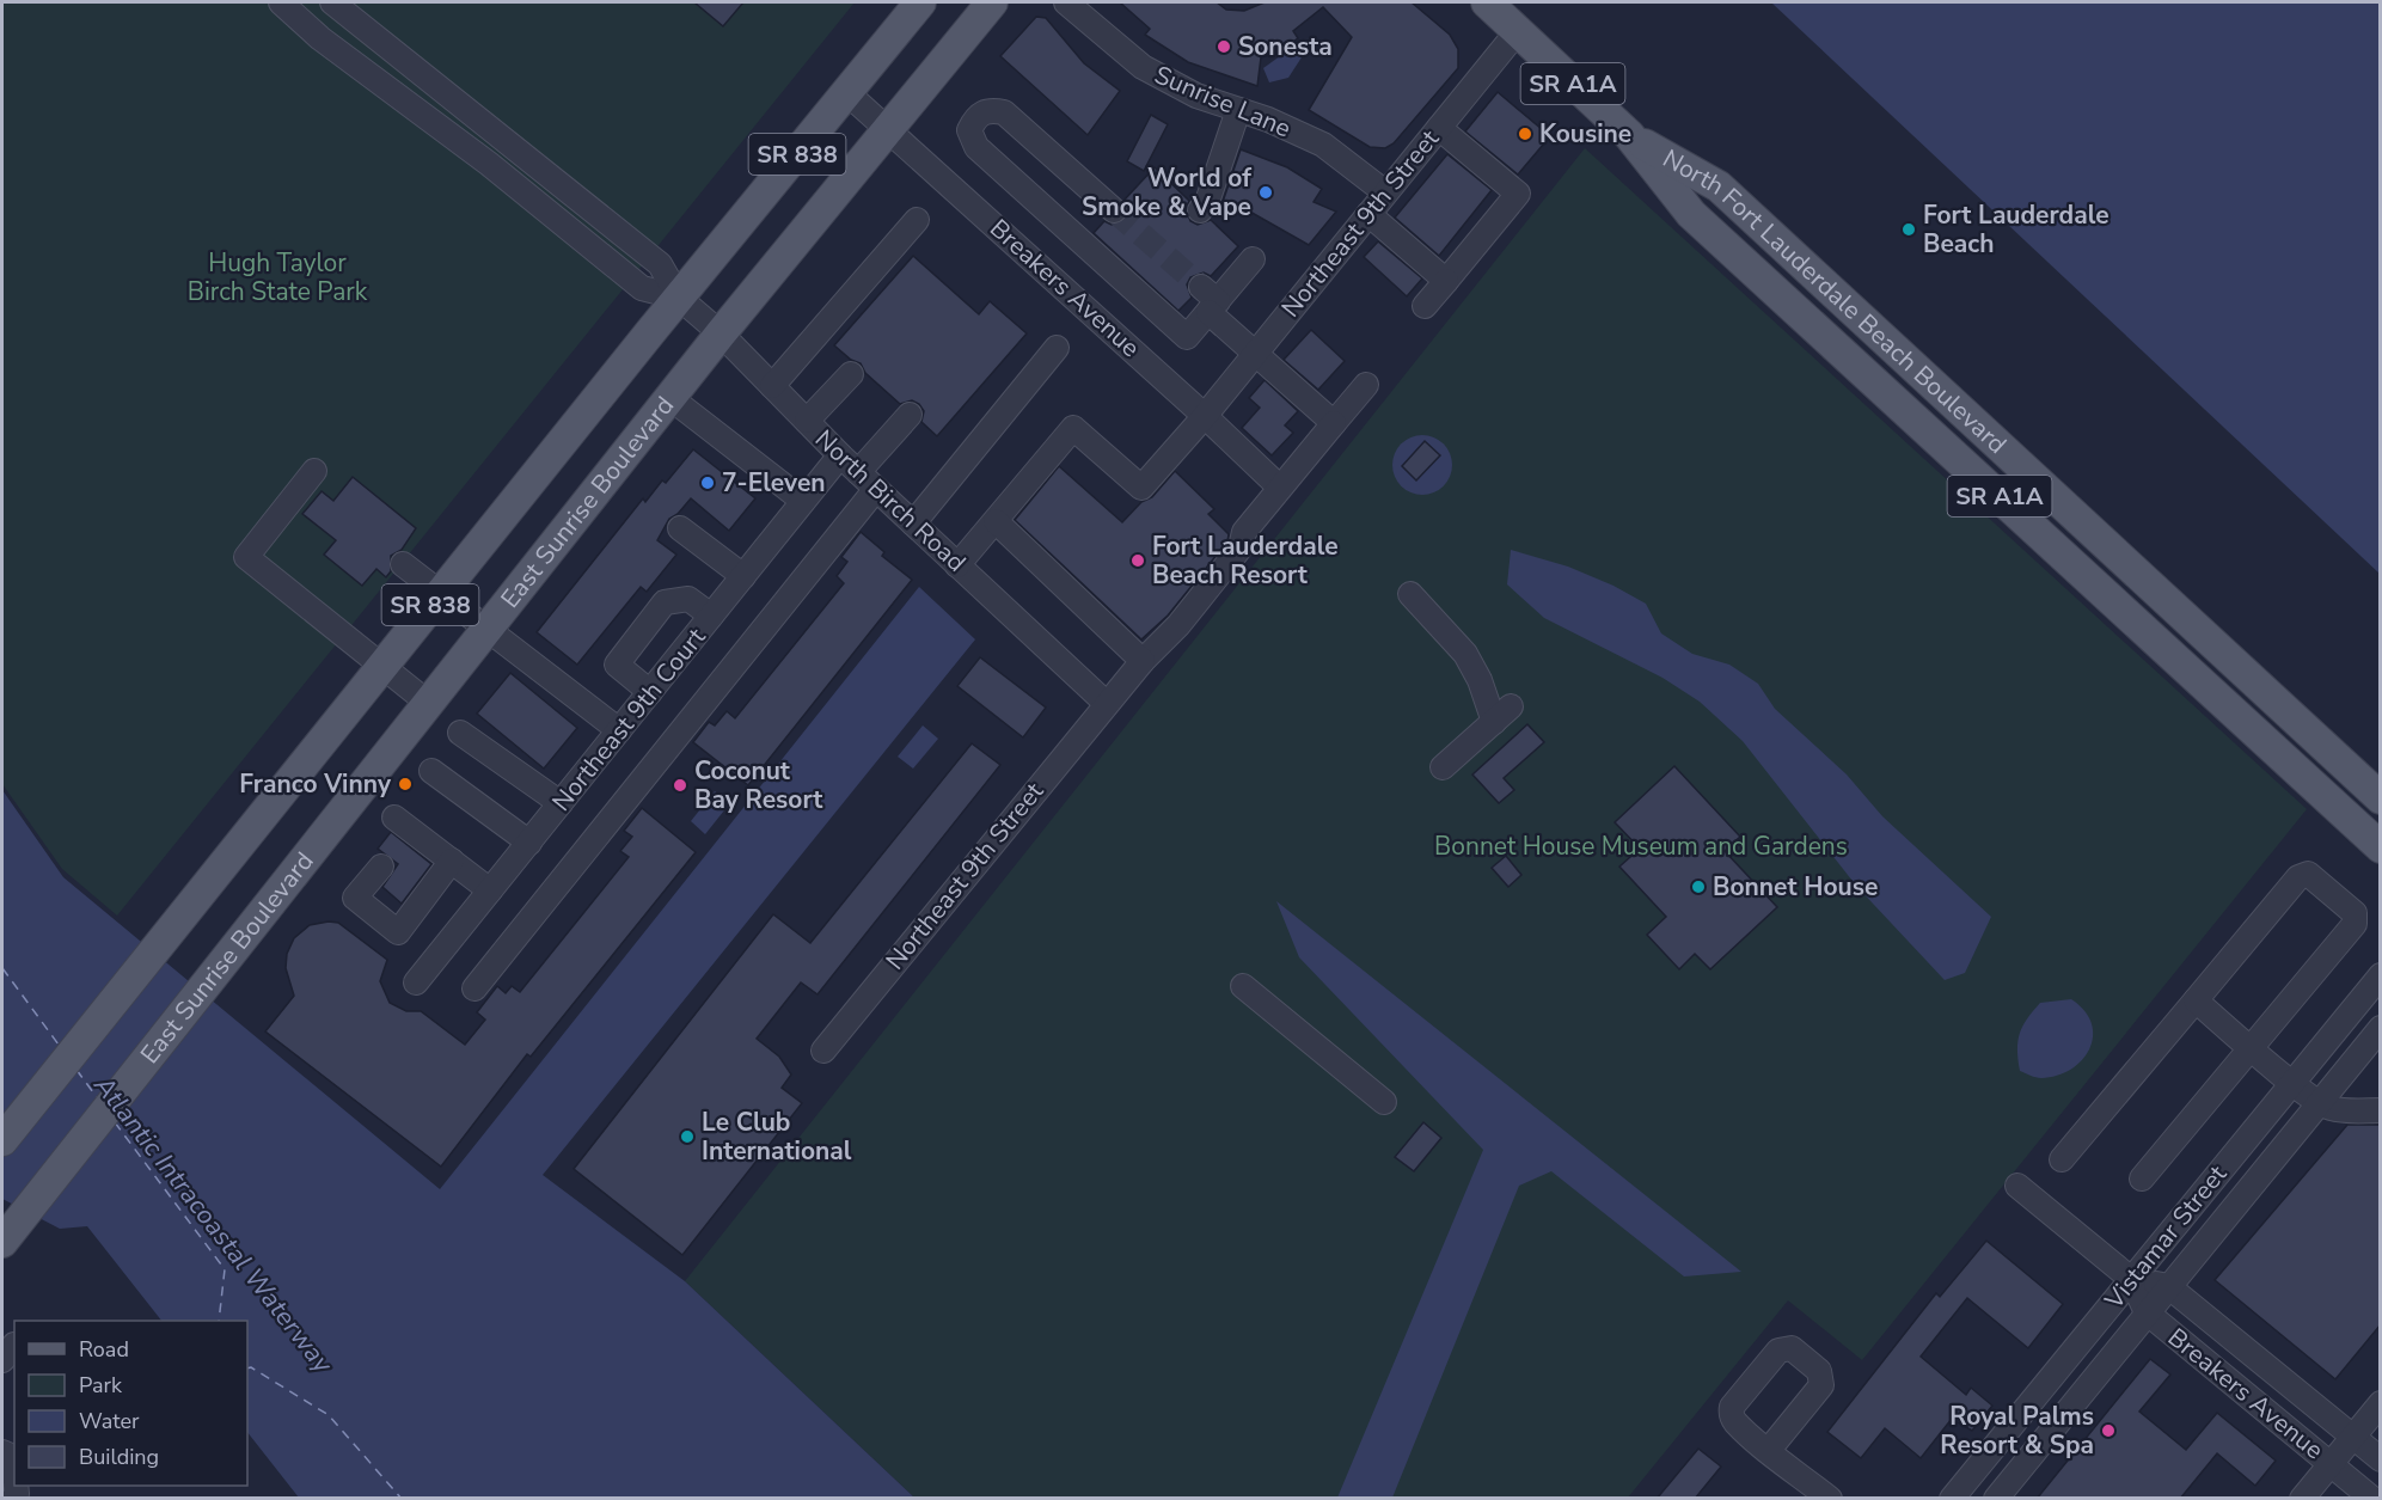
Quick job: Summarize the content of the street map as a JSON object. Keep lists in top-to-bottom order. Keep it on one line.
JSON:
{"streets":{"main road":["SR A1A","SR 838","North Fort Lauderdale Beach Boulevard","East Sunrise Boulevard"],"street":["Sunrise Lane","Northeast 9th Street","Breakers Avenue","North Birch Road","Northeast 9th Court","Vistamar Street"]},"crossings":[["Sunrise Lane","Northeast 9th Street"],["SR 838","Breakers Avenue"],["SR 838","North Birch Road"],["Northeast 9th Street","Breakers Avenue"],["Northeast 9th Street","North Fort Lauderdale Beach Boulevard"],["Northeast 9th Street","North Birch Road"],["Breakers Avenue","East Sunrise Boulevard"],["Breakers Avenue","Vistamar Street"],["North Birch Road","East Sunrise Boulevard"],["North Birch Road","Northeast 9th Court"]],"water":["Atlantic Intracoastal Waterway"],"parks":["Hugh Taylor Birch State Park","Bonnet House Museum and Gardens"],"places":["Sonesta","Kousine","World of Smoke & Vape","Fort Lauderdale Beach","7-Eleven","Fort Lauderdale Beach Resort","Franco Vinny","Coconut Bay Resort","Bonnet House","Le Club International","Royal Palms Resort & Spa"],"legend":["Road","Park","Water","Building"]}
